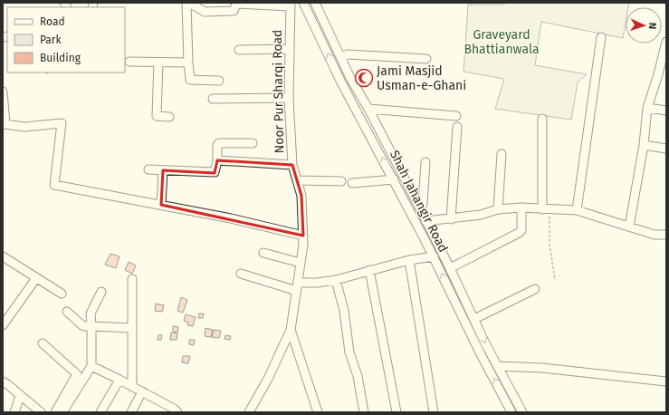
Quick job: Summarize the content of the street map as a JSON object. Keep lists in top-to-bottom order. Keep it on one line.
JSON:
{"streets":{"street":["Noor Pur Sharqi Road","Shah Jahangir Road"]},"parks":["Graveyard Bhattianwala"],"places":{"mosque":["Jami Masjid Usman-e-Ghani"]},"legend":["Road","Park","Building"],"north":"right"}
